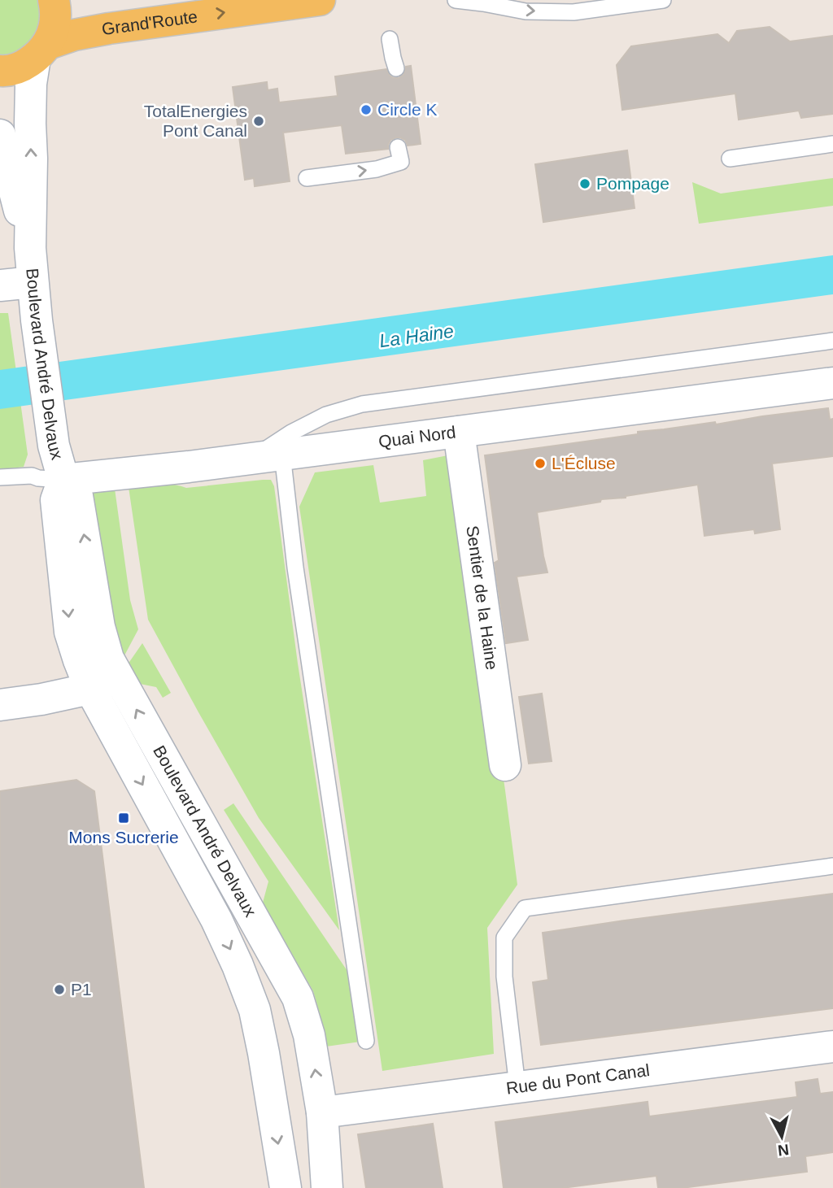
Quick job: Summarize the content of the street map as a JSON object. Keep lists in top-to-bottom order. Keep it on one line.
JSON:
{"streets":{"main road":["Grand'Route"],"street":["Boulevard André Delvaux","Quai Nord","Sentier de la Haine","Rue du Pont Canal"]},"crossings":[["Grand'Route","Boulevard André Delvaux"],["Boulevard André Delvaux","Quai Nord"],["Boulevard André Delvaux","Rue du Pont Canal"],["Quai Nord","Sentier de la Haine"]],"one_way":["Grand'Route"],"water":["La Haine"],"places":{"other":["Circle K","TotalEnergies Pont Canal","Pompage","L'Écluse","P1"],"transit":["Mons Sucrerie"]},"north":"bottom"}
